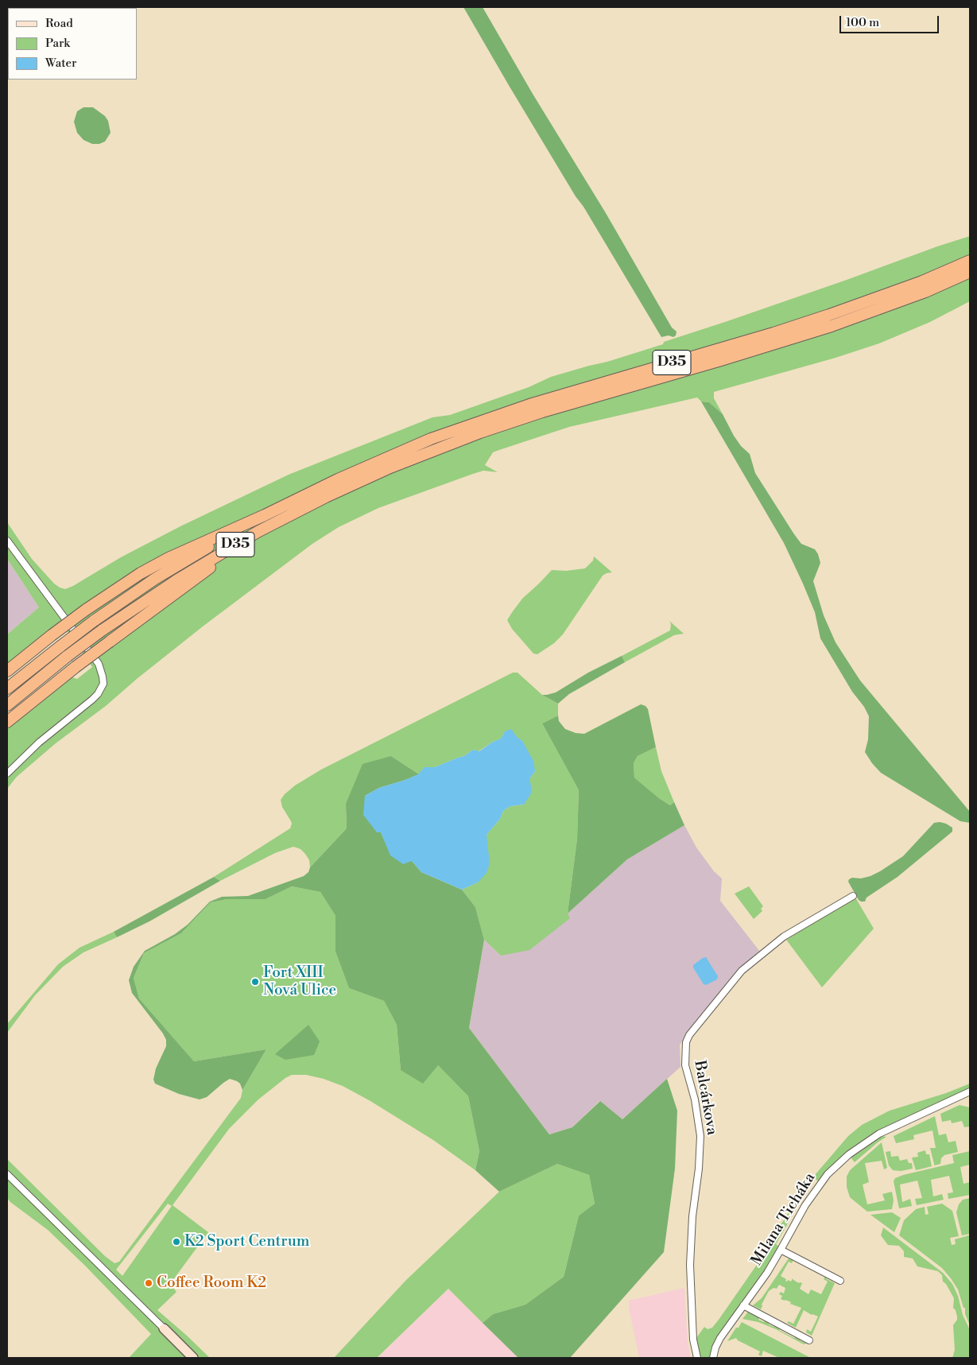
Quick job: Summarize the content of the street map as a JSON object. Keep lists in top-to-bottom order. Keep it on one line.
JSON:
{"streets":{"highway":["D35"],"street":["Balcárkova","Milana Ticháka"]},"places":["Fort XIII Nová Ulice","K2 Sport Centrum","Coffee Room K2"],"legend":["Road","Park","Water"],"scale_bar":"100 m"}
